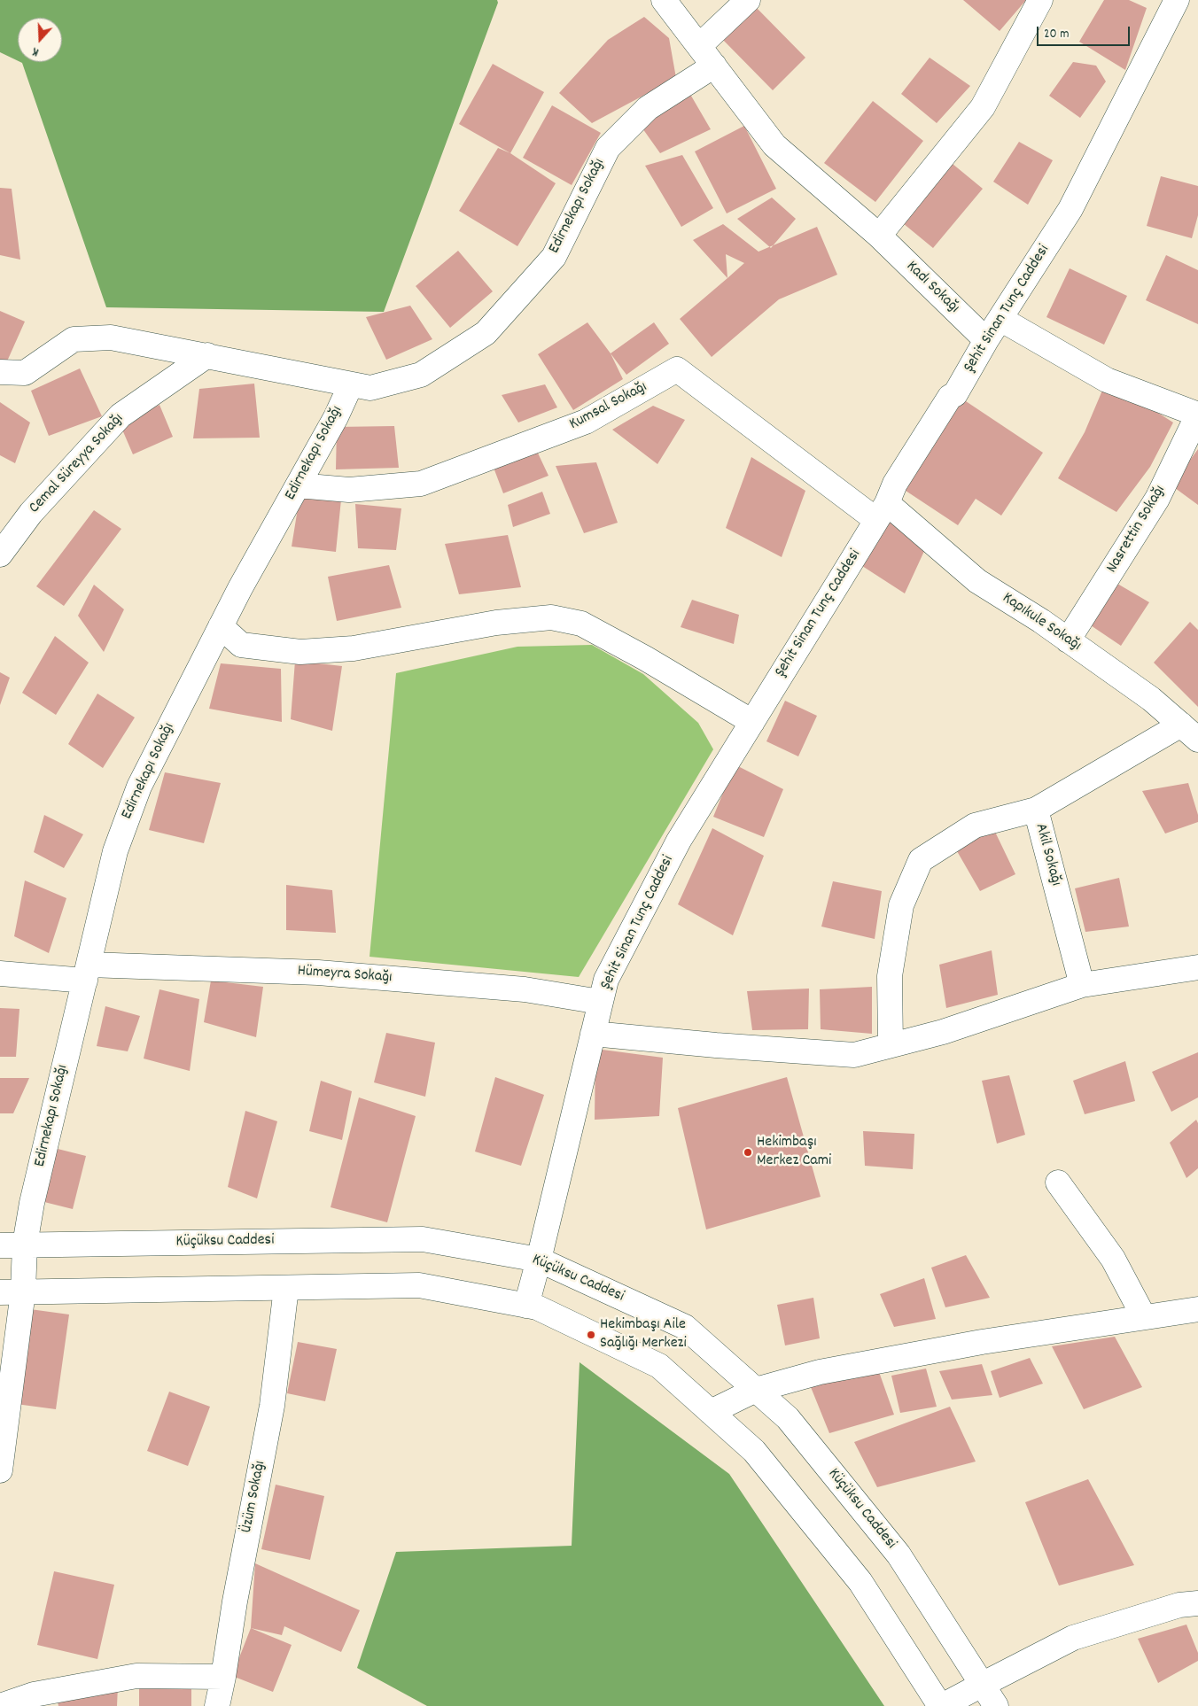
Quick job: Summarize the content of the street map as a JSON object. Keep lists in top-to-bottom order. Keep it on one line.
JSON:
{"streets":{"street":["Edirnekapı Sokağı","Kadı Sokağı","Şehit Sinan Tunç Caddesi","Kumsal Sokağı","Cemal Süreyya Sokağı","Nasrettin Sokağı","Kapıkule Sokağı","Akil Sokağı","Hümeyra Sokağı","Küçüksu Caddesi","Üzüm Sokağı"]},"crossings":[["Edirnekapı Sokağı","Kadı Sokağı"],["Edirnekapı Sokağı","Kumsal Sokağı"],["Edirnekapı Sokağı","Cemal Süreyya Sokağı"],["Edirnekapı Sokağı","Hümeyra Sokağı"],["Edirnekapı Sokağı","Küçüksu Caddesi"],["Kadı Sokağı","Şehit Sinan Tunç Caddesi"],["Şehit Sinan Tunç Caddesi","Kumsal Sokağı"],["Şehit Sinan Tunç Caddesi","Kapıkule Sokağı"],["Şehit Sinan Tunç Caddesi","Hümeyra Sokağı"],["Şehit Sinan Tunç Caddesi","Küçüksu Caddesi"],["Kumsal Sokağı","Kapıkule Sokağı"],["Nasrettin Sokağı","Kapıkule Sokağı"],["Kapıkule Sokağı","Akil Sokağı"]],"places":["Hekimbaşı Merkez Cami","Hekimbaşı Aile Sağlığı Merkezi"],"scale_bar":"20 m","north":"bottom"}
